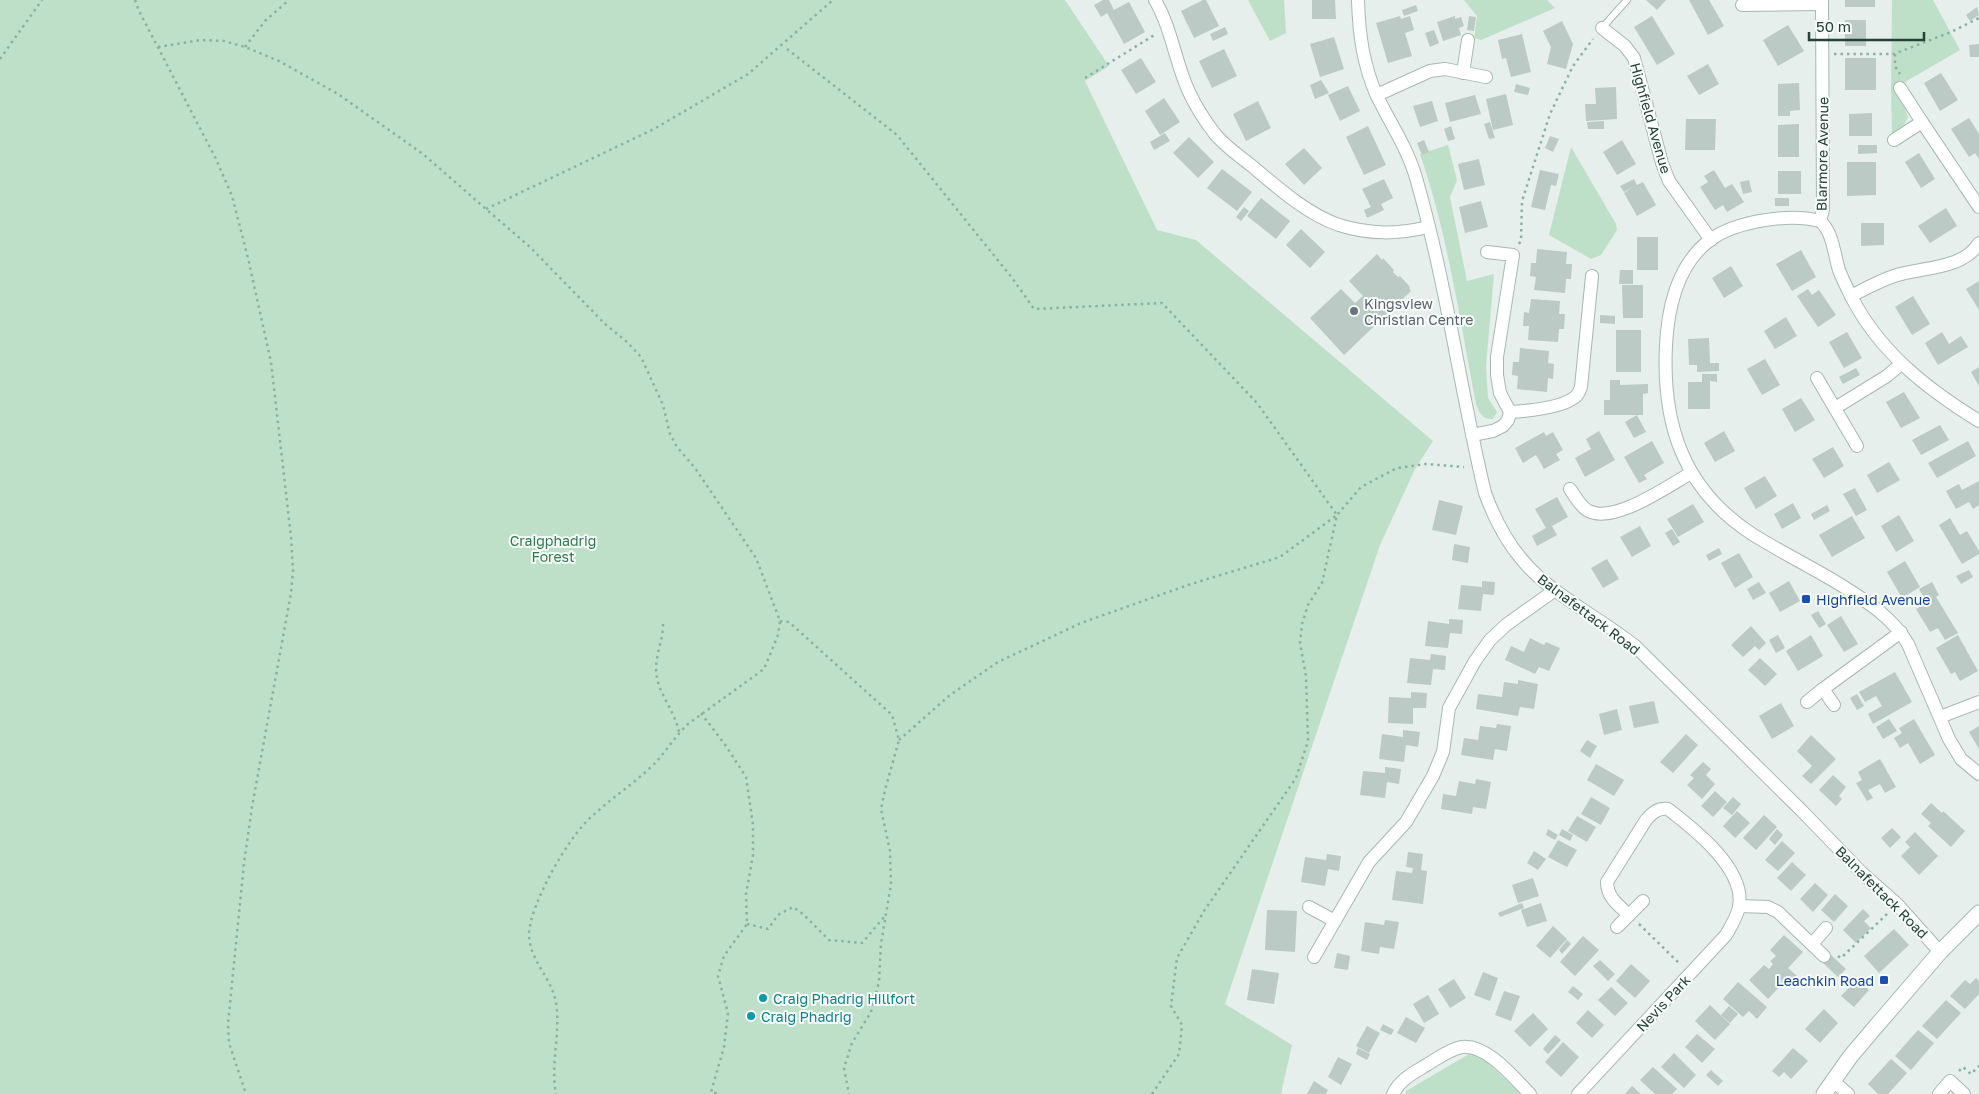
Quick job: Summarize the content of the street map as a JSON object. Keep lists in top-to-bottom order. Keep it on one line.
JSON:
{"streets":{"street":["Highfield Avenue","Blarmore Avenue","Balnafettack Road","Nevis Park"]},"parks":["Craigphadrig Forest"],"places":{"other":["Kingsview Christian Centre","Craig Phadrig Hillfort","Craig Phadrig"],"transit":["Highfield Avenue","Leachkin Road"]},"scale_bar":"50 m"}
